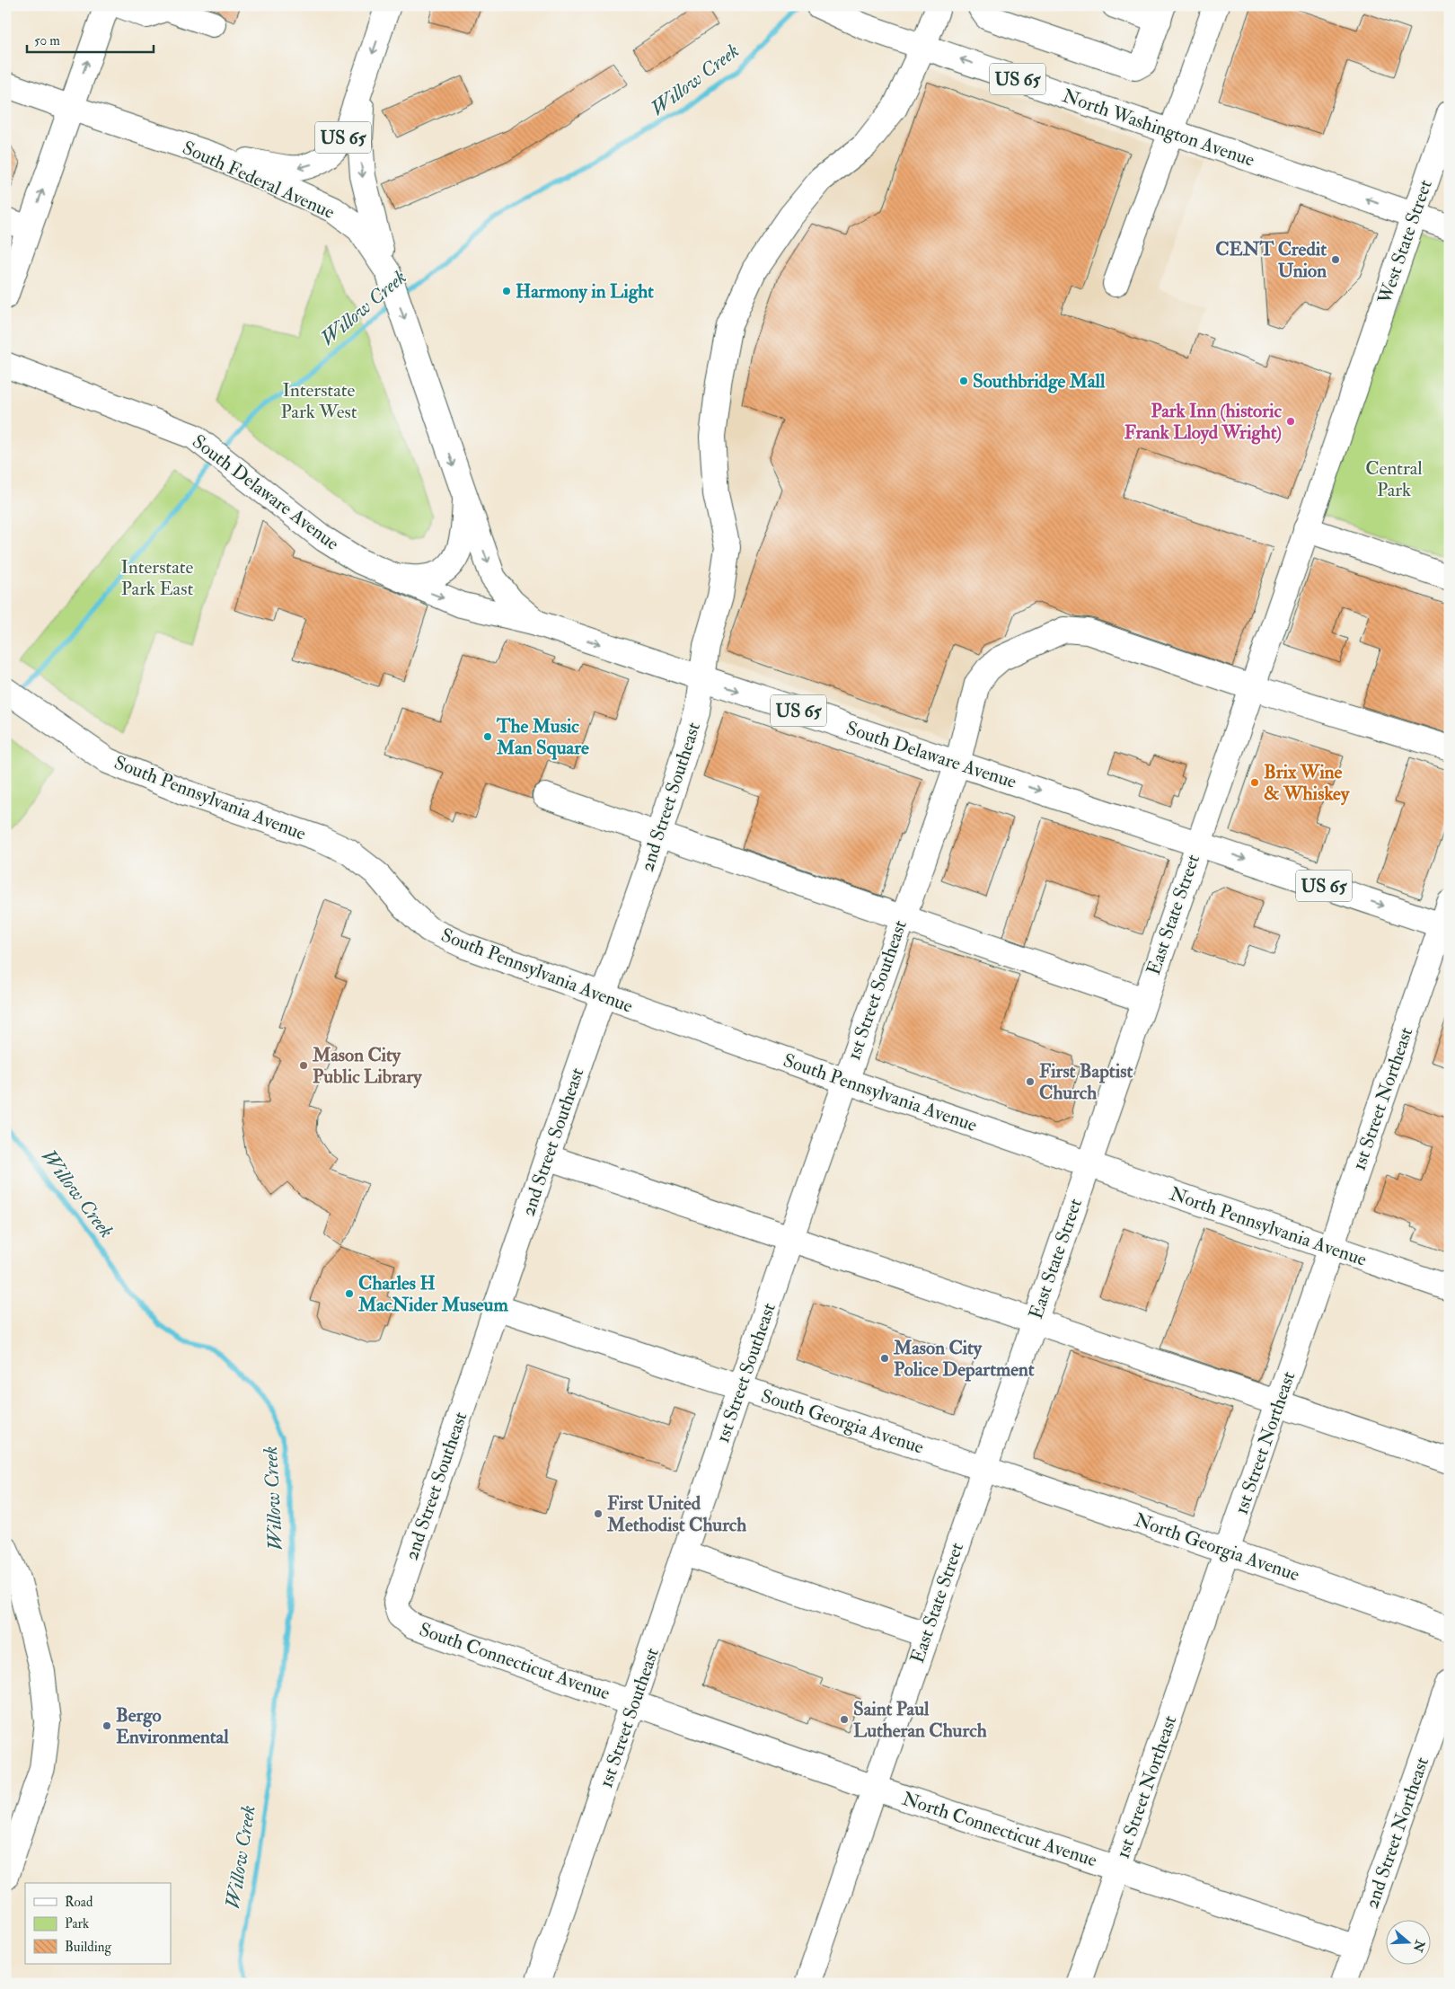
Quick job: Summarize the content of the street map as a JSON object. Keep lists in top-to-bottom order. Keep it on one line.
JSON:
{"streets":{"main road":["US 65","North Washington Avenue","South Federal Avenue","West State Street","South Delaware Avenue","2nd Street Southeast","South Pennsylvania Avenue","East State Street","1st Street Southeast","1st Street Northeast","North Pennsylvania Avenue","South Georgia Avenue","North Georgia Avenue","South Connecticut Avenue","North Connecticut Avenue","2nd Street Northeast"]},"crossings":[["US 65","South Federal Avenue"],["US 65","South Delaware Avenue"],["US 65","East State Street"],["US 65","1st Street Northeast"],["North Washington Avenue","West State Street"],["North Washington Avenue","2nd Street Southeast"],["South Federal Avenue","South Delaware Avenue"],["West State Street","East State Street"],["South Delaware Avenue","2nd Street Southeast"],["South Delaware Avenue","East State Street"],["South Delaware Avenue","1st Street Southeast"],["2nd Street Southeast","South Pennsylvania Avenue"],["2nd Street Southeast","South Georgia Avenue"],["2nd Street Southeast","South Connecticut Avenue"],["South Pennsylvania Avenue","East State Street"],["South Pennsylvania Avenue","1st Street Southeast"],["South Pennsylvania Avenue","North Pennsylvania Avenue"],["East State Street","1st Street Southeast"],["East State Street","North Pennsylvania Avenue"],["East State Street","South Georgia Avenue"],["East State Street","North Georgia Avenue"],["East State Street","South Connecticut Avenue"],["East State Street","North Connecticut Avenue"],["1st Street Southeast","South Georgia Avenue"],["1st Street Southeast","South Connecticut Avenue"],["1st Street Northeast","North Pennsylvania Avenue"],["1st Street Northeast","North Georgia Avenue"],["1st Street Northeast","North Connecticut Avenue"],["South Georgia Avenue","North Georgia Avenue"],["South Connecticut Avenue","North Connecticut Avenue"],["North Connecticut Avenue","2nd Street Northeast"]],"one_way":["North Washington Avenue","South Federal Avenue"],"water":["Willow Creek"],"parks":["Interstate Park West","Central Park","Interstate Park East"],"places":["CENT Credit Union","Harmony in Light","Southbridge Mall","Park Inn (historic Frank Lloyd Wright)","The Music Man Square","Brix Wine & Whiskey","Mason City Public Library","First Baptist Church","Charles H MacNider Museum","Mason City Police Department","First United Methodist Church","Saint Paul Lutheran Church","Bergo Environmental"],"legend":["Road","Park","Building"],"scale_bar":"50 m","north":"right"}
